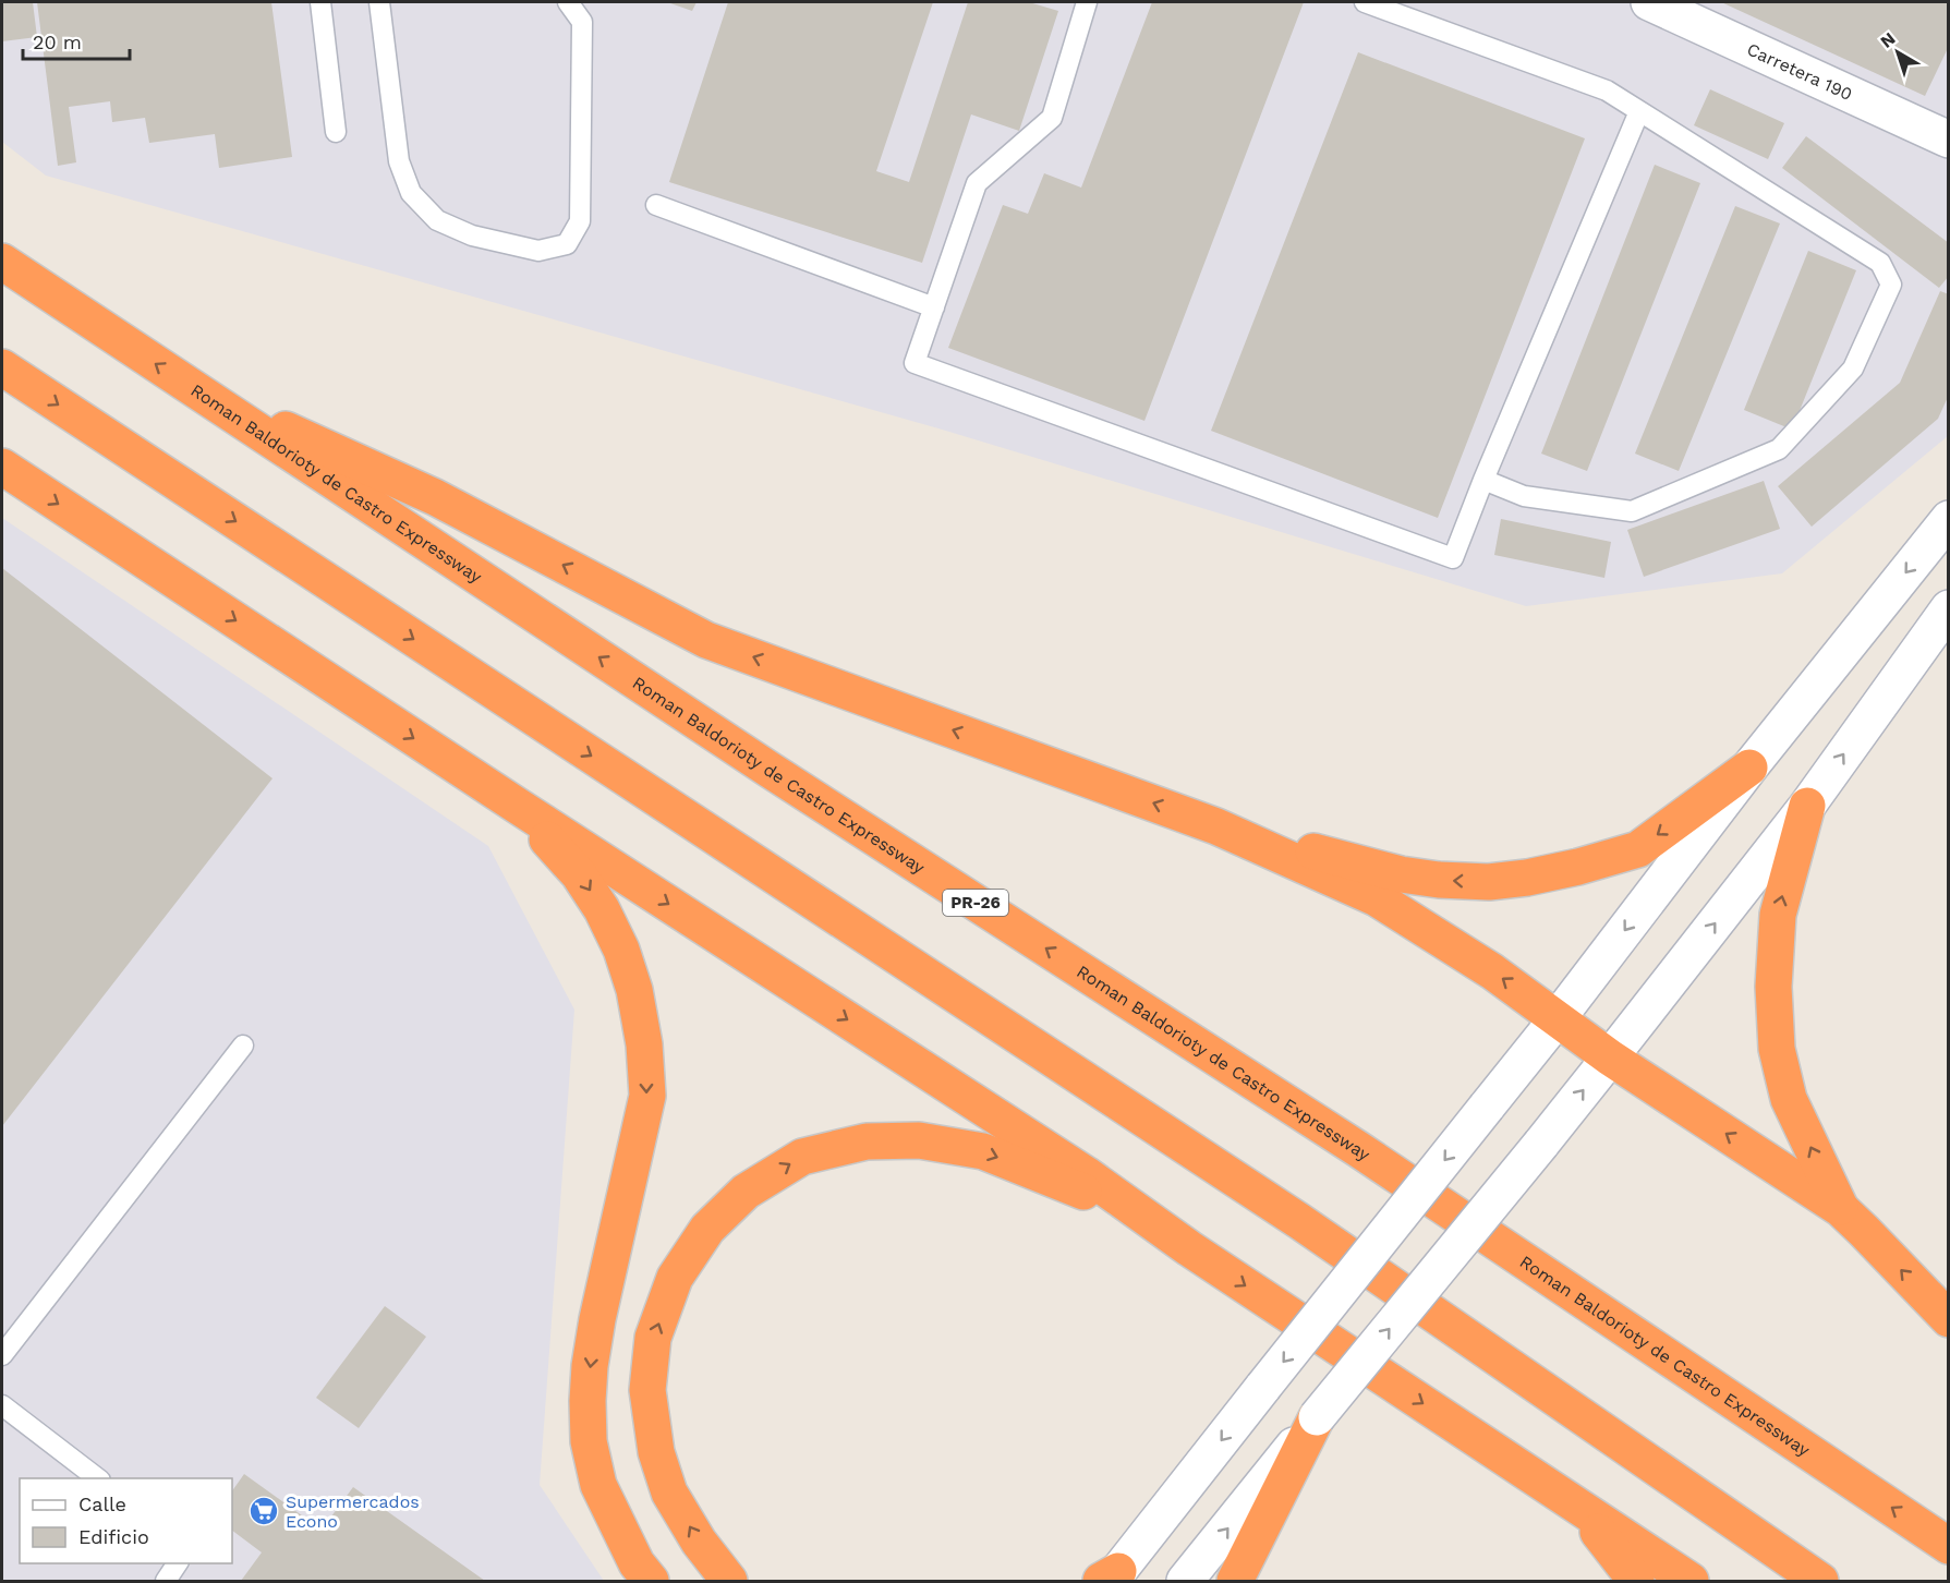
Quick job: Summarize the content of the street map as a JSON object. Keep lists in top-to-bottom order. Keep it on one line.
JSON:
{"streets":{"highway":["Roman Baldorioty de Castro Expressway","PR-26"],"street":["Carretera 190"]},"places":{"supermarket":["Supermercados Econo"]},"legend":["Calle","Edificio"],"scale_bar":"20 m","north":"top left"}
